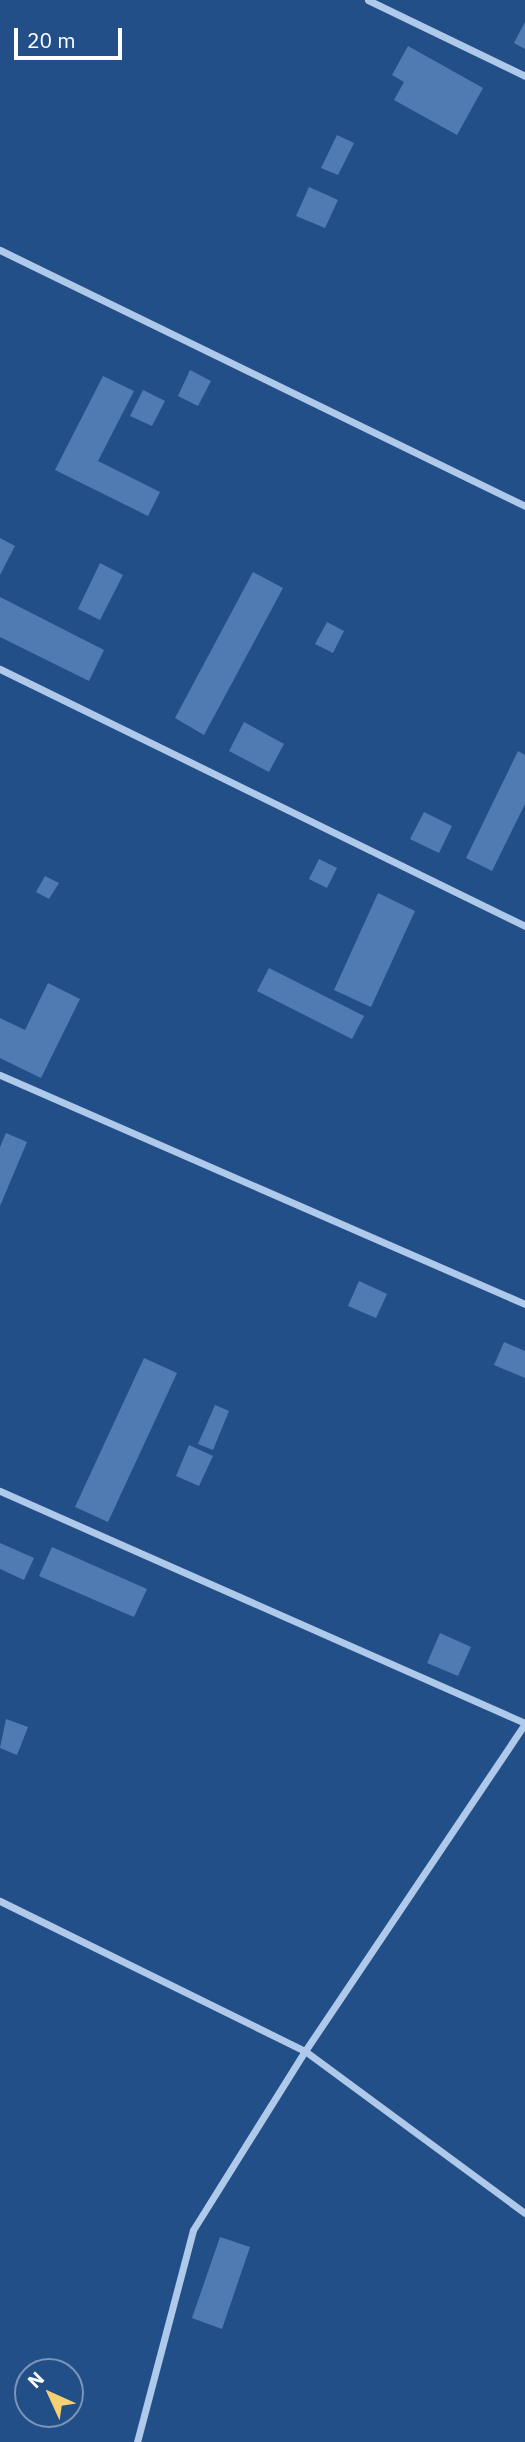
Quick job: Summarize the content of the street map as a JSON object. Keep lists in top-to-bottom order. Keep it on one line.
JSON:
{"scale_bar":"20 m","north":"top left"}
